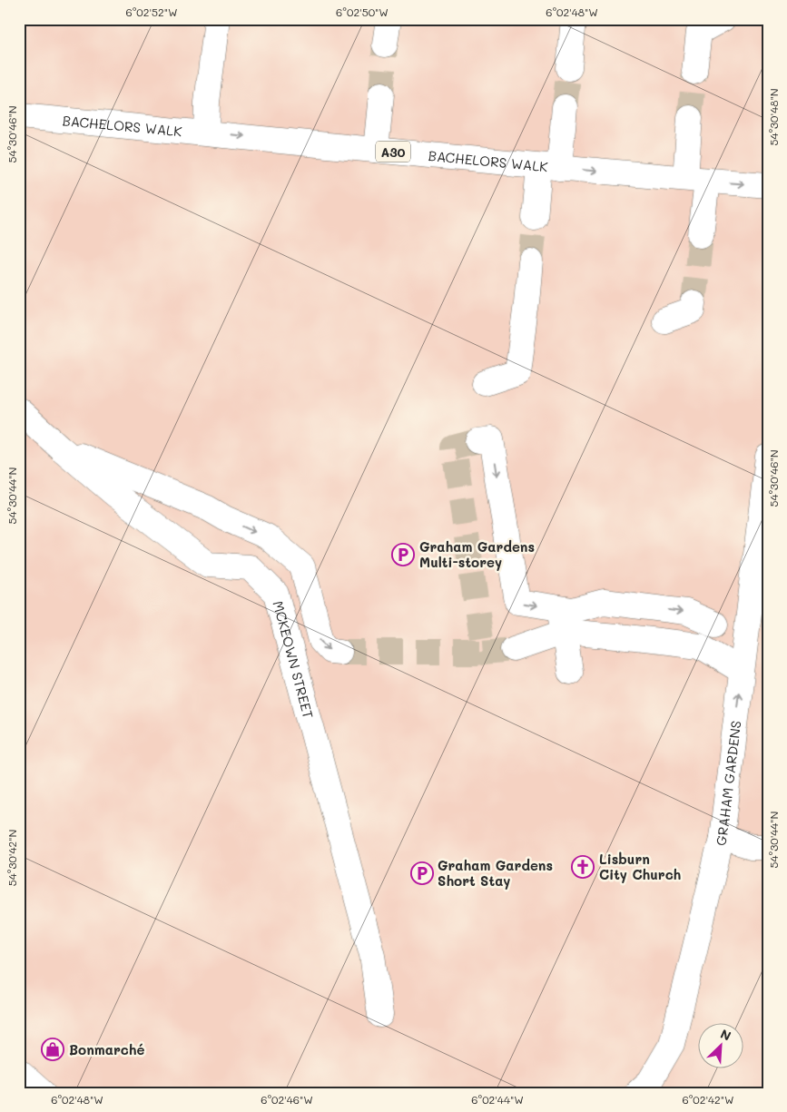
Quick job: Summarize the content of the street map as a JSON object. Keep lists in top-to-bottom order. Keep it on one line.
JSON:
{"streets":{"street":["BACHELORS WALK","A30","MCKEOWN STREET","GRAHAM GARDENS"]},"one_way":["BACHELORS WALK"],"places":{"parking":["Graham Gardens Multi-storey","Graham Gardens Short Stay"],"church":["Lisburn City Church"],"shop":["Bonmarché"]},"north":"top right","coordinates":["6°02'52\"W","6°02'50\"W","6°02'48\"W","54°30'48\"N","54°30'46\"N","54°30'44\"N","54°30'42\"N","6°02'46\"W","6°02'44\"W","6°02'42\"W"]}
